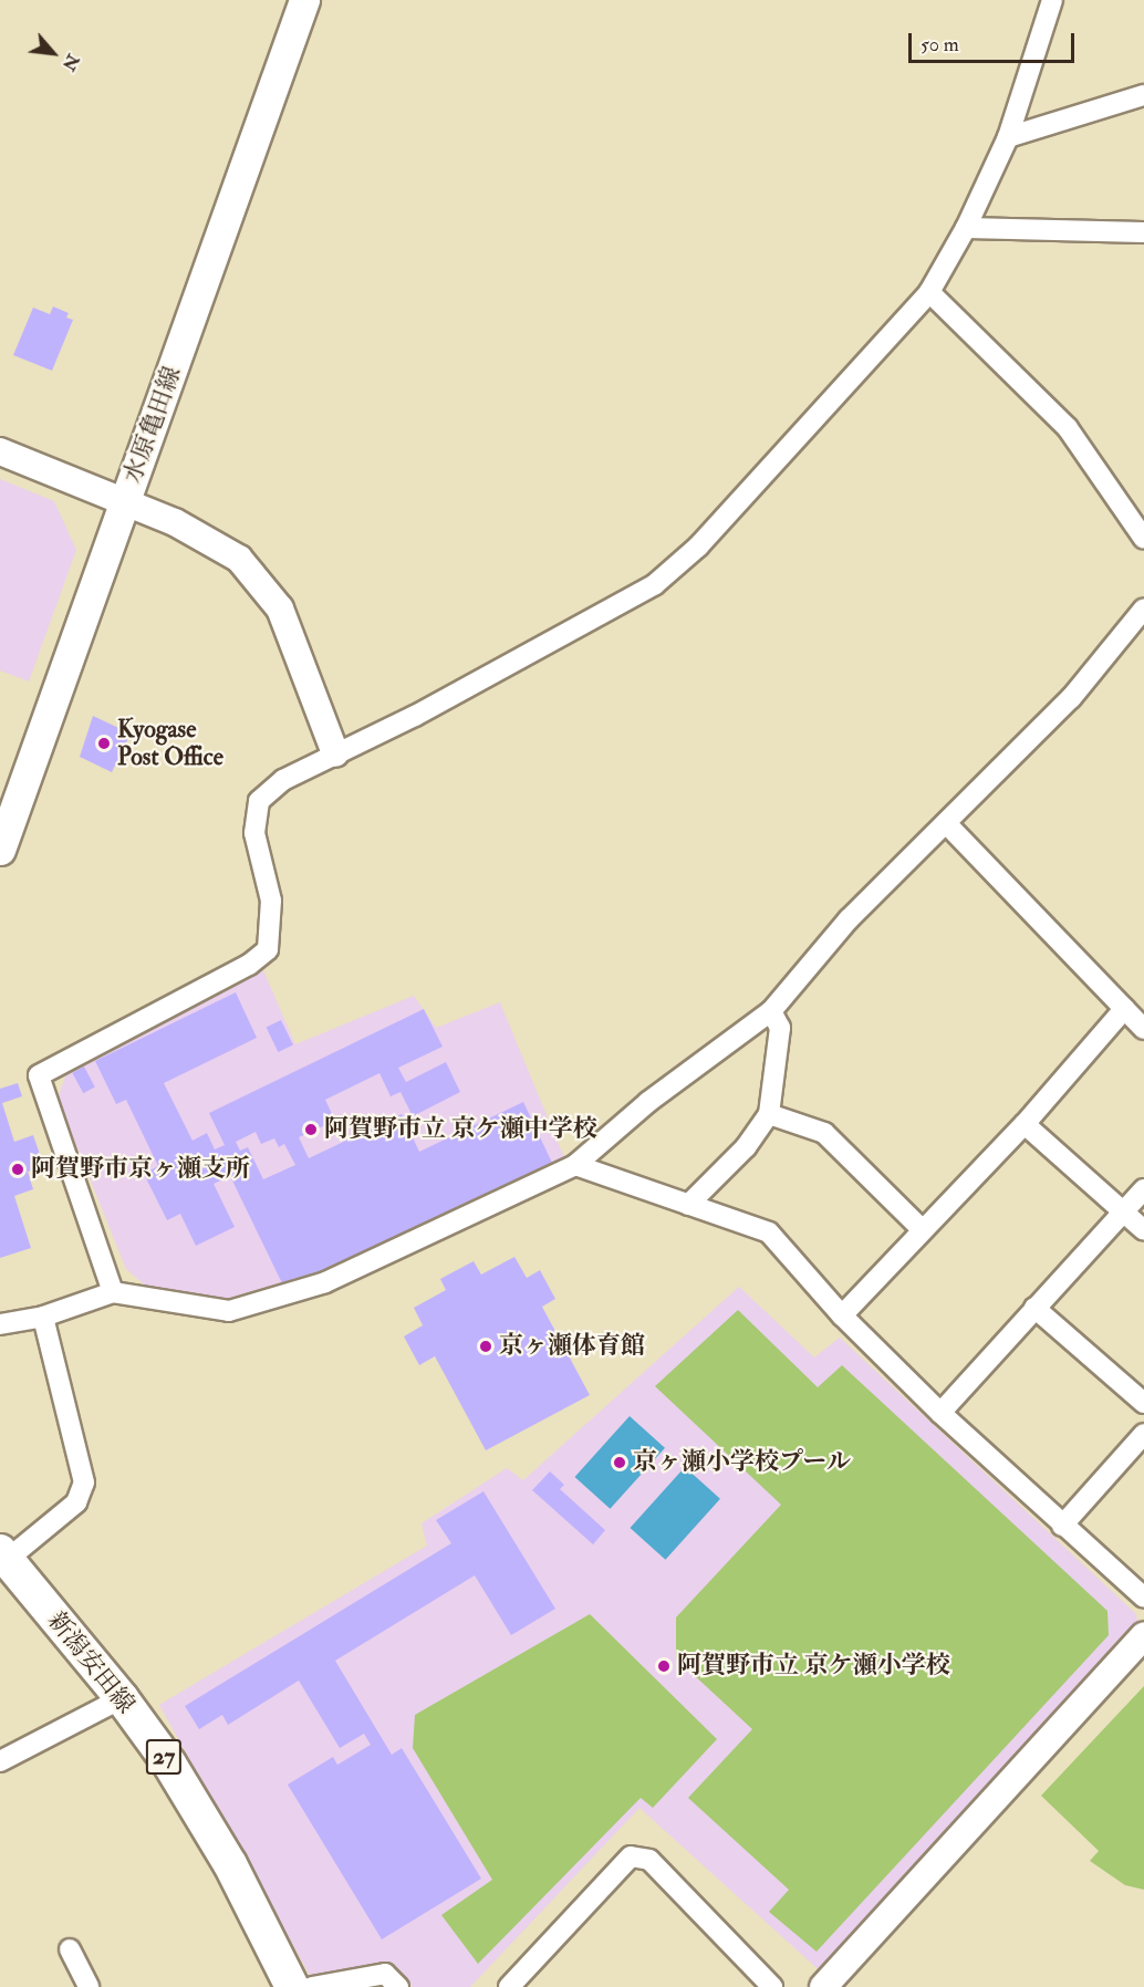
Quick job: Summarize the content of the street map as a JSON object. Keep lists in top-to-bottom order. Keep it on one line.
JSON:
{"streets":{"main road":["水原亀田線","新潟安田線","27"]},"places":["Kyogase Post Office","阿賀野市立 京ケ瀬中学校","阿賀野市京ヶ瀬支所","京ヶ瀬体育館","京ヶ瀬小学校プール","阿賀野市立 京ケ瀬小学校"],"scale_bar":"50 m","north":"bottom right"}
